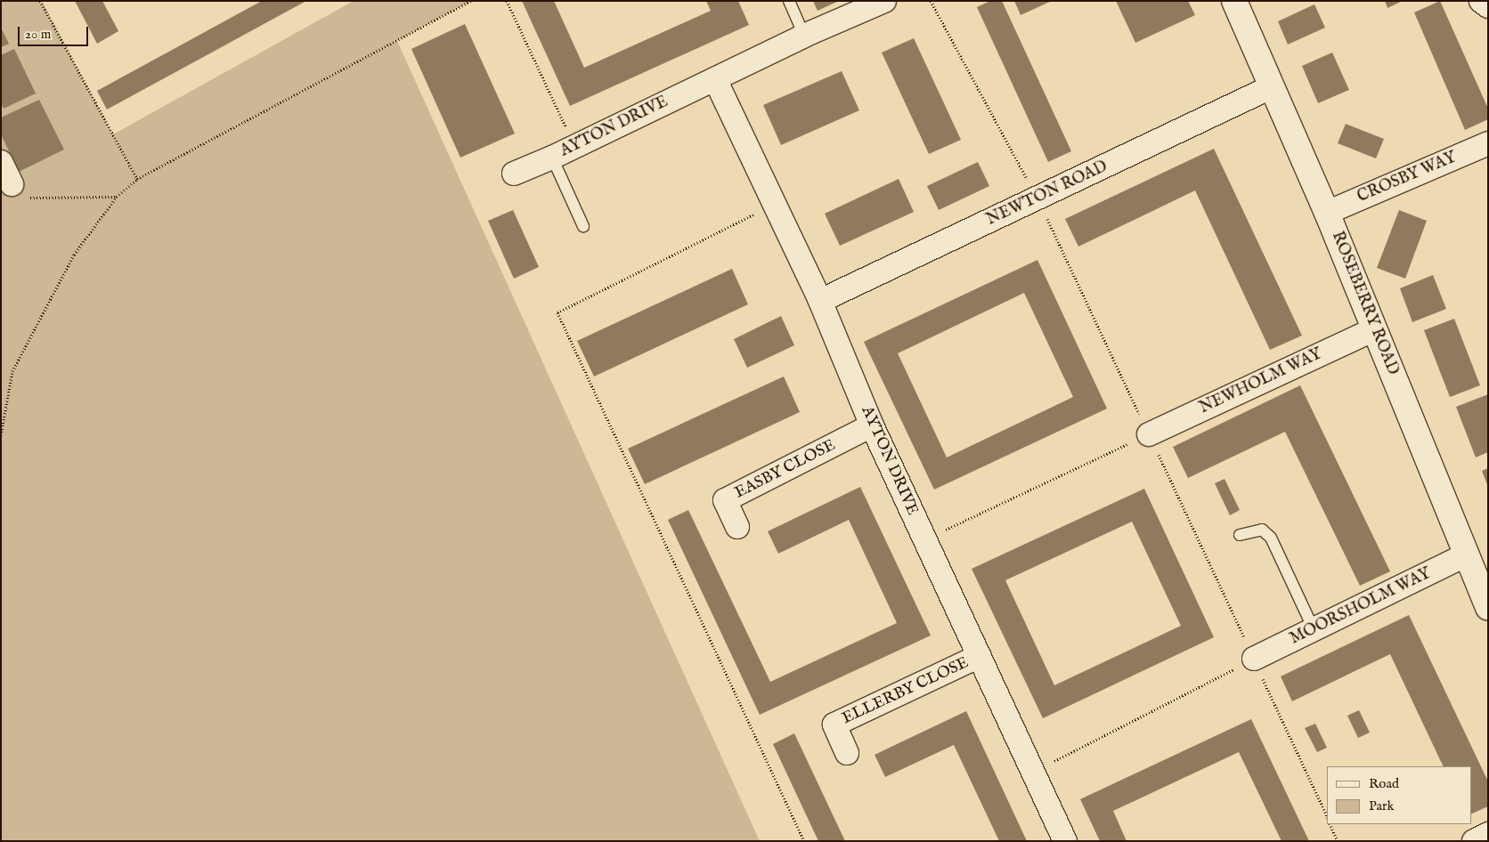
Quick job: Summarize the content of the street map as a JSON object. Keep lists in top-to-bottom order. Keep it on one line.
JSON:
{"streets":{"street":["AYTON DRIVE","CROSBY WAY","NEWTON ROAD","ROSEBERRY ROAD","NEWHOLM WAY","EASBY CLOSE","MOORSHOLM WAY","ELLERBY CLOSE"]},"crossings":[["AYTON DRIVE","NEWTON ROAD"],["AYTON DRIVE","EASBY CLOSE"],["AYTON DRIVE","ELLERBY CLOSE"],["CROSBY WAY","ROSEBERRY ROAD"],["NEWTON ROAD","ROSEBERRY ROAD"],["ROSEBERRY ROAD","NEWHOLM WAY"],["ROSEBERRY ROAD","MOORSHOLM WAY"]],"legend":["Road","Park"],"scale_bar":"20 m"}
